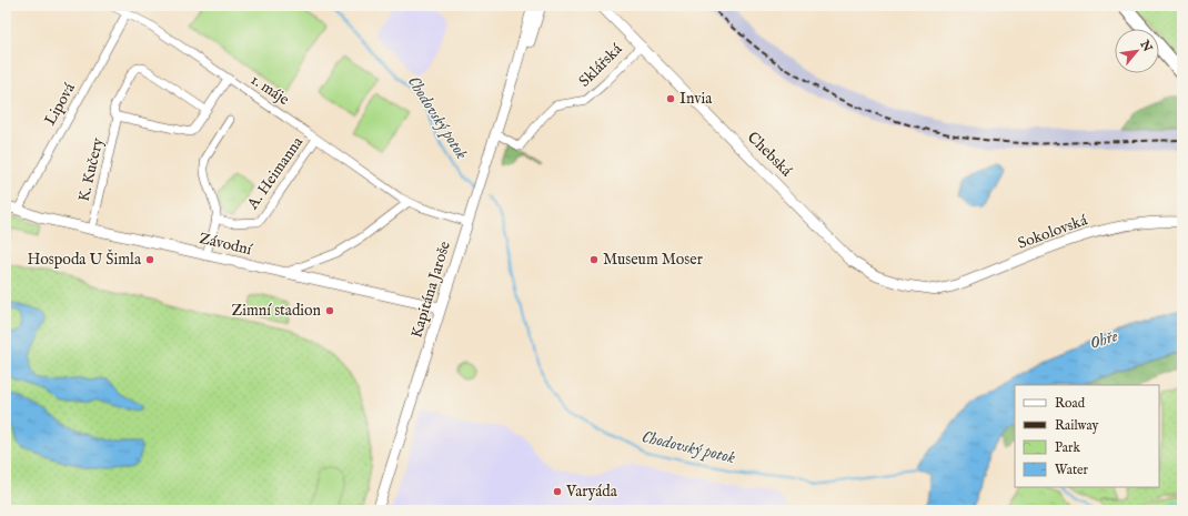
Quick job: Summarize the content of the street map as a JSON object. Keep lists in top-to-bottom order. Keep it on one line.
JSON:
{"streets":{"street":["Sklářská","1. máje","Lipová","Chebská","K. Kučery","A. Heimanna","Sokolovská","Závodní","Kapitána Jaroše"]},"crossings":[["Sklářská","Chebská"],["Sklářská","Kapitána Jaroše"],["1. máje","Lipová"],["1. máje","A. Heimanna"],["1. máje","Kapitána Jaroše"],["Lipová","Závodní"],["Chebská","Sokolovská"],["K. Kučery","Závodní"],["Závodní","Kapitána Jaroše"]],"water":["Chodovský potok","Ohře"],"places":["Invia","Hospoda U Šimla","Museum Moser","Zimní stadion","Varyáda"],"legend":["Road","Railway","Park","Water"],"north":"top right"}
